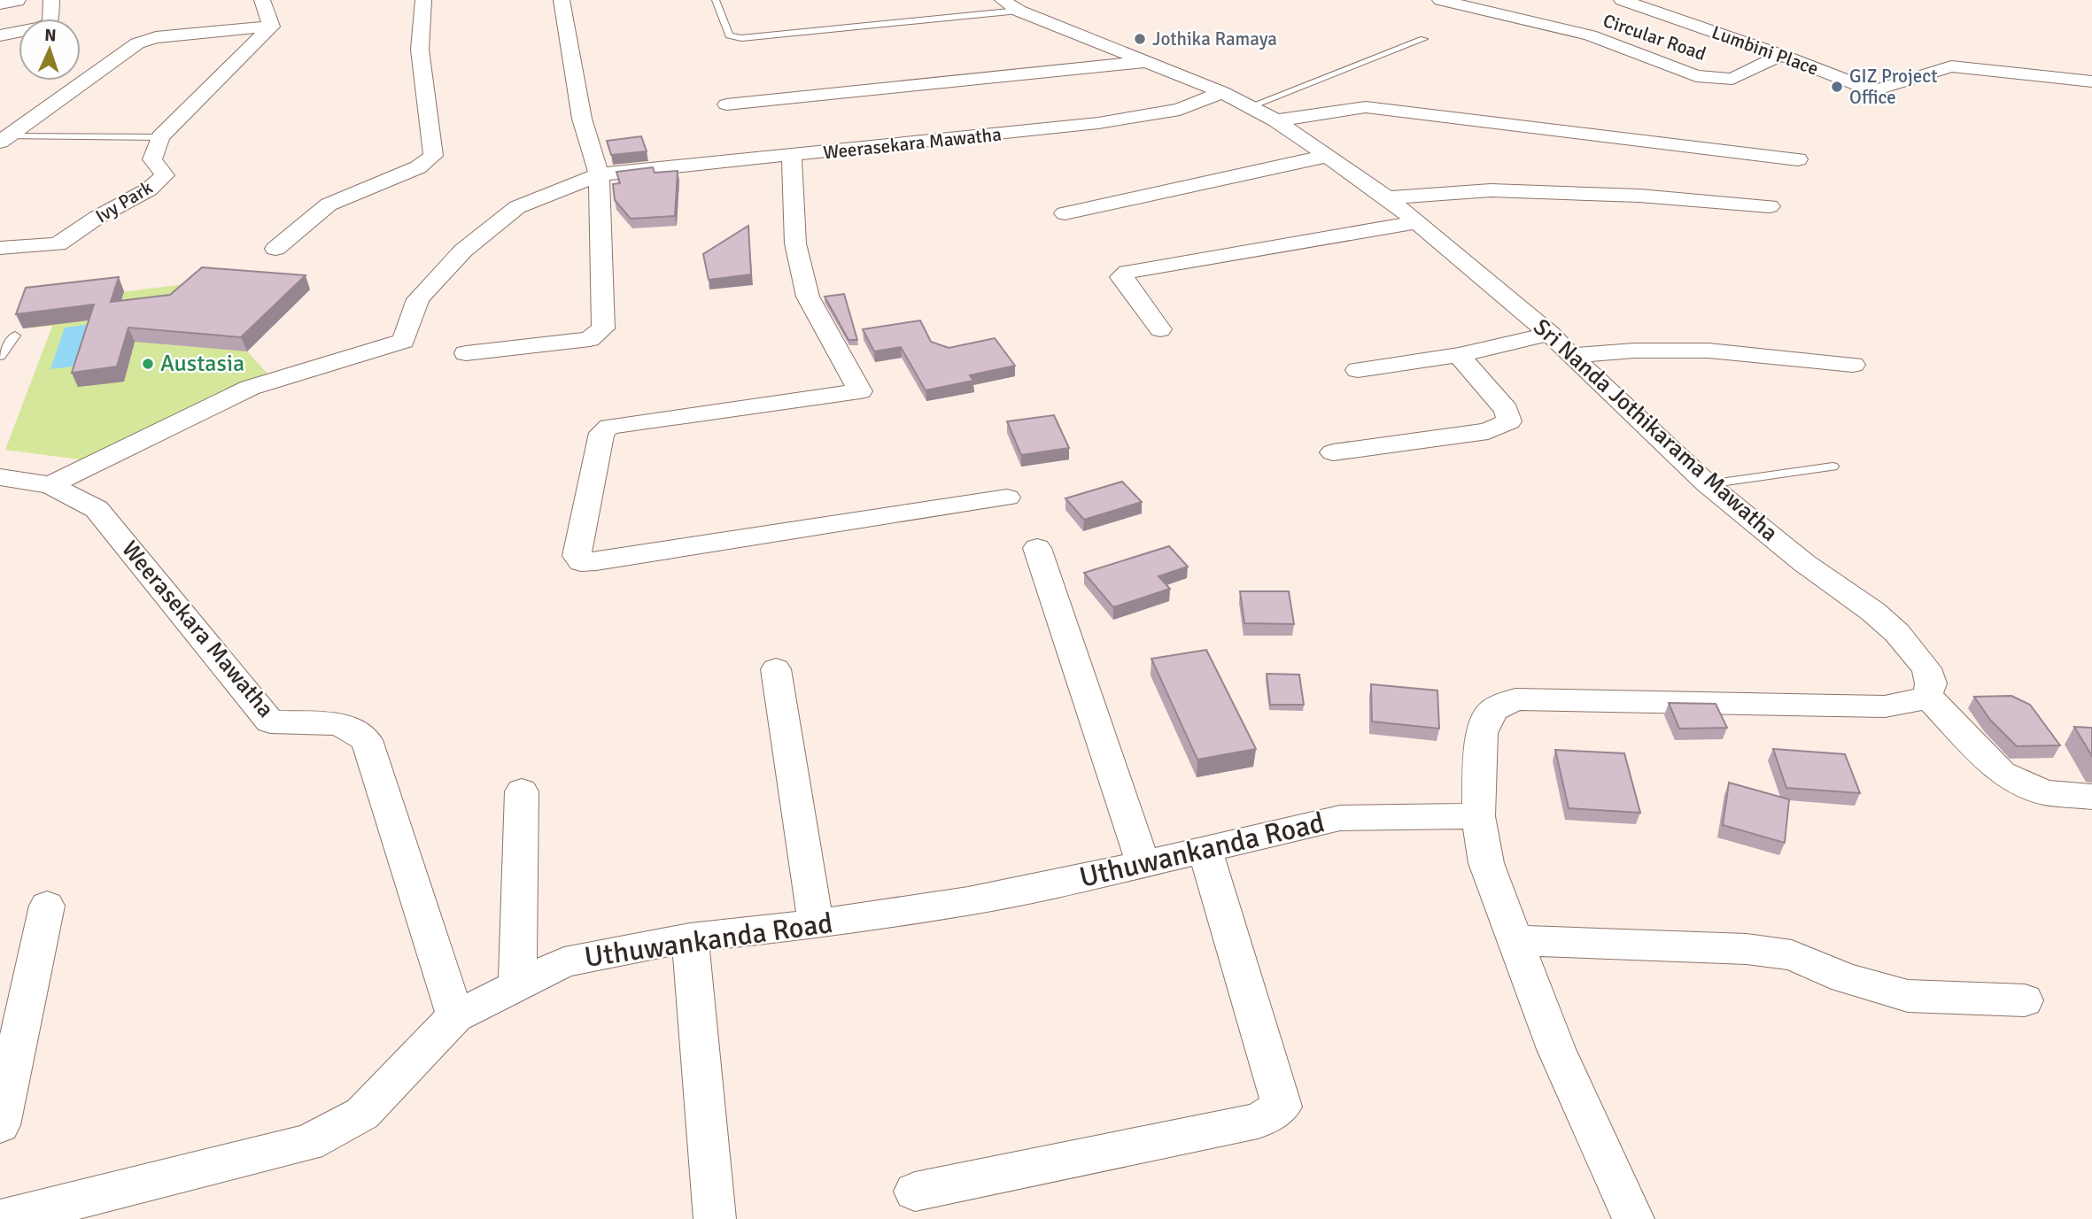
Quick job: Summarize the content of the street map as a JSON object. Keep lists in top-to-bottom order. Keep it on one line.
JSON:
{"streets":{"street":["Circular Road","Lumbini Place","Weerasekara Mawatha","Ivy Park","Sri Nanda Jothikarama Mawatha","Uthuwankanda Road"]},"crossings":[["Circular Road","Lumbini Place"],["Weerasekara Mawatha","Sri Nanda Jothikarama Mawatha"],["Weerasekara Mawatha","Uthuwankanda Road"]],"places":["Jothika Ramaya","GIZ Project Office","Austasia"],"north":"top"}
